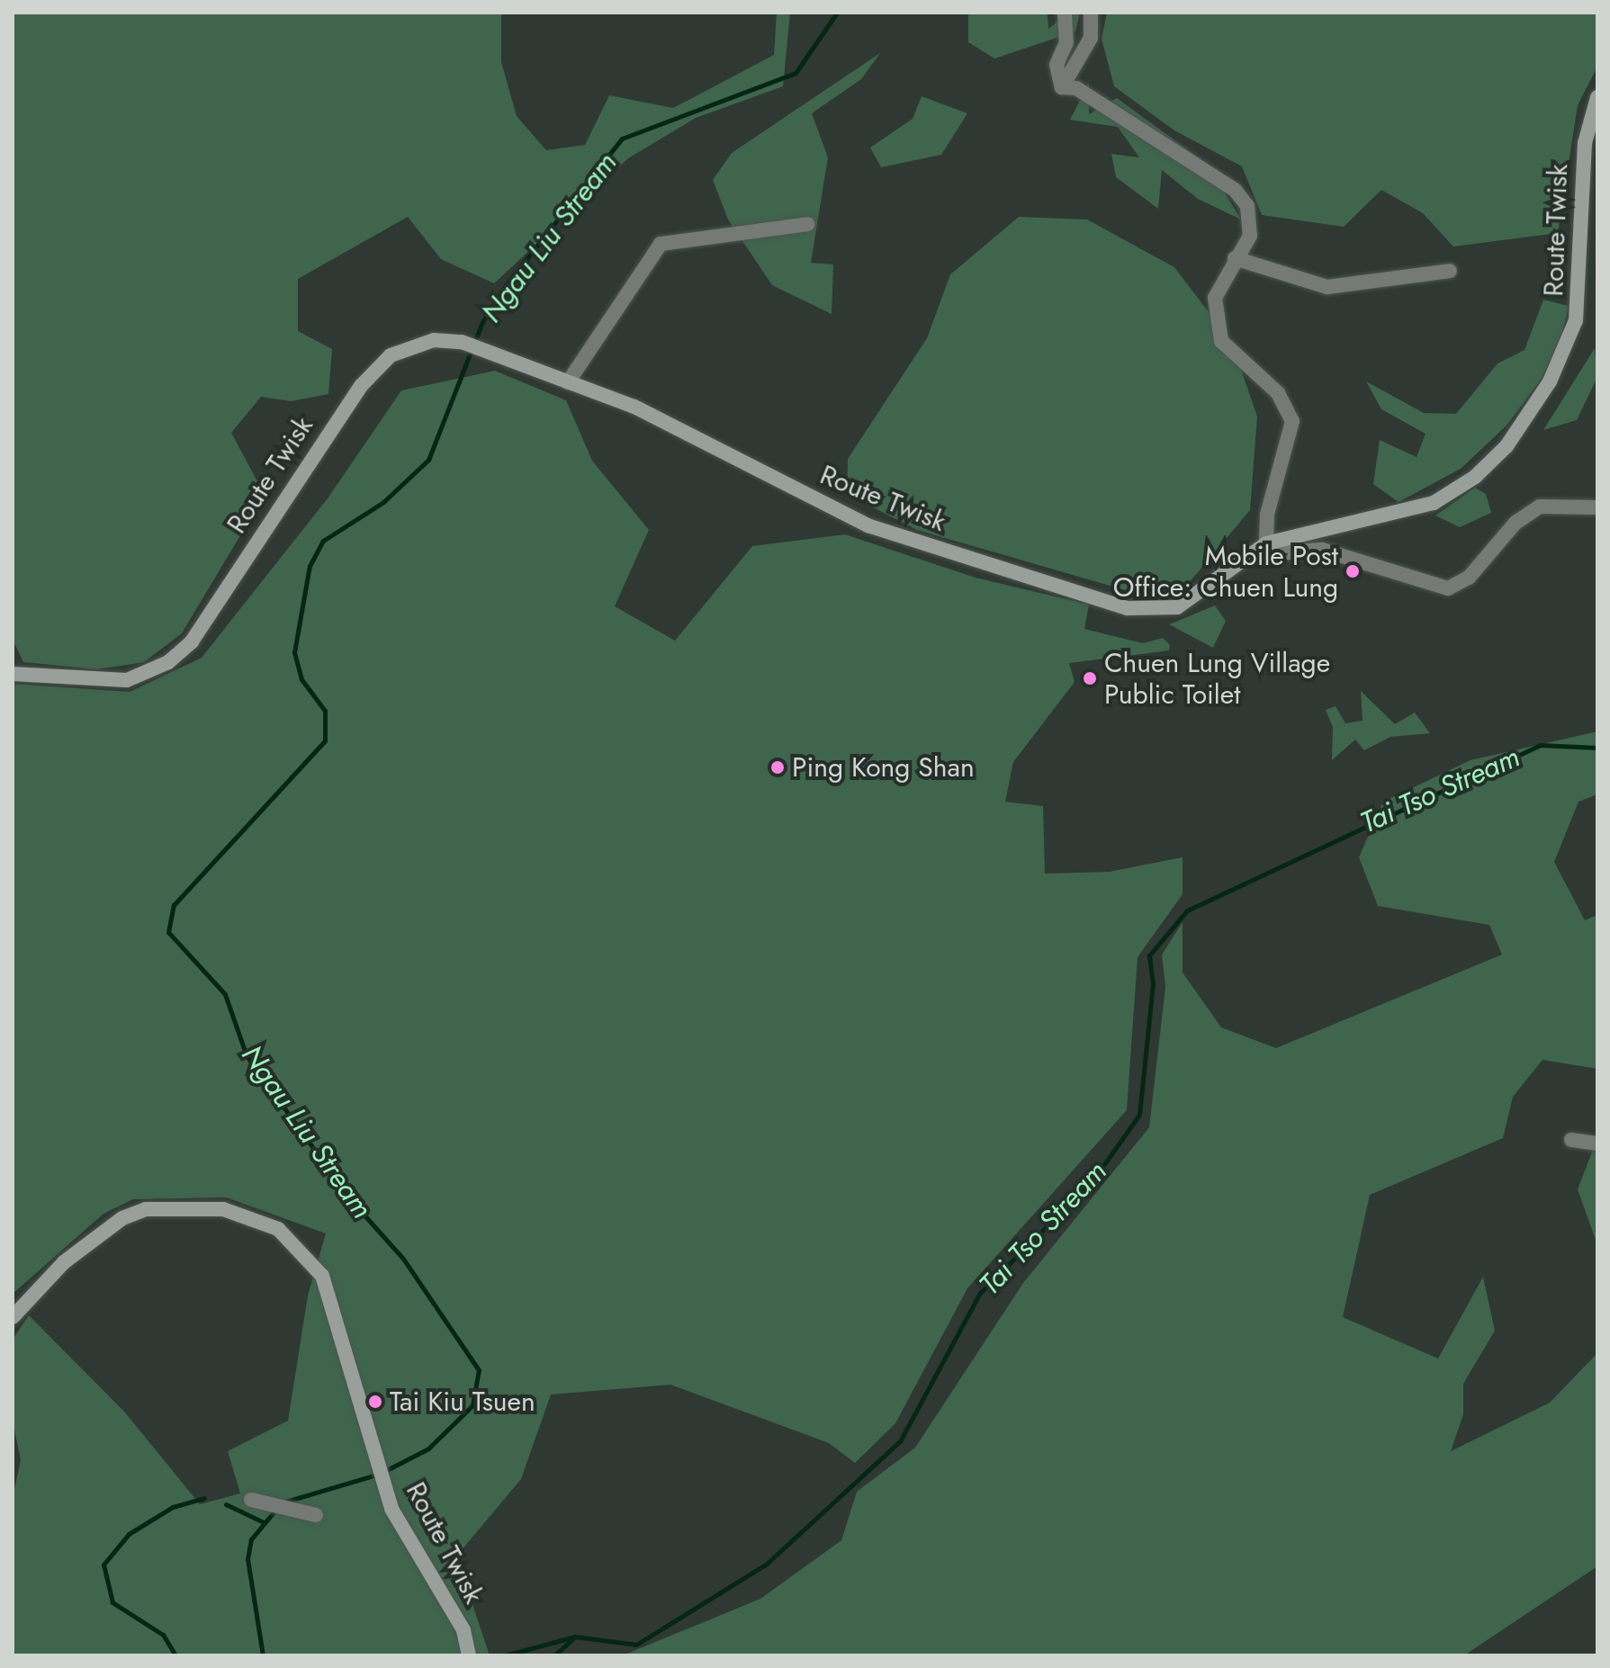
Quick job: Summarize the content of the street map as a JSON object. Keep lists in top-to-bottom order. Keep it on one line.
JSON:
{"streets":{"main road":["Route Twisk"]},"water":["Ngau Liu Stream","Tai Tso Stream"],"places":["Mobile Post Office: Chuen Lung","Chuen Lung Village Public Toilet","Ping Kong Shan","Tai Kiu Tsuen"]}
